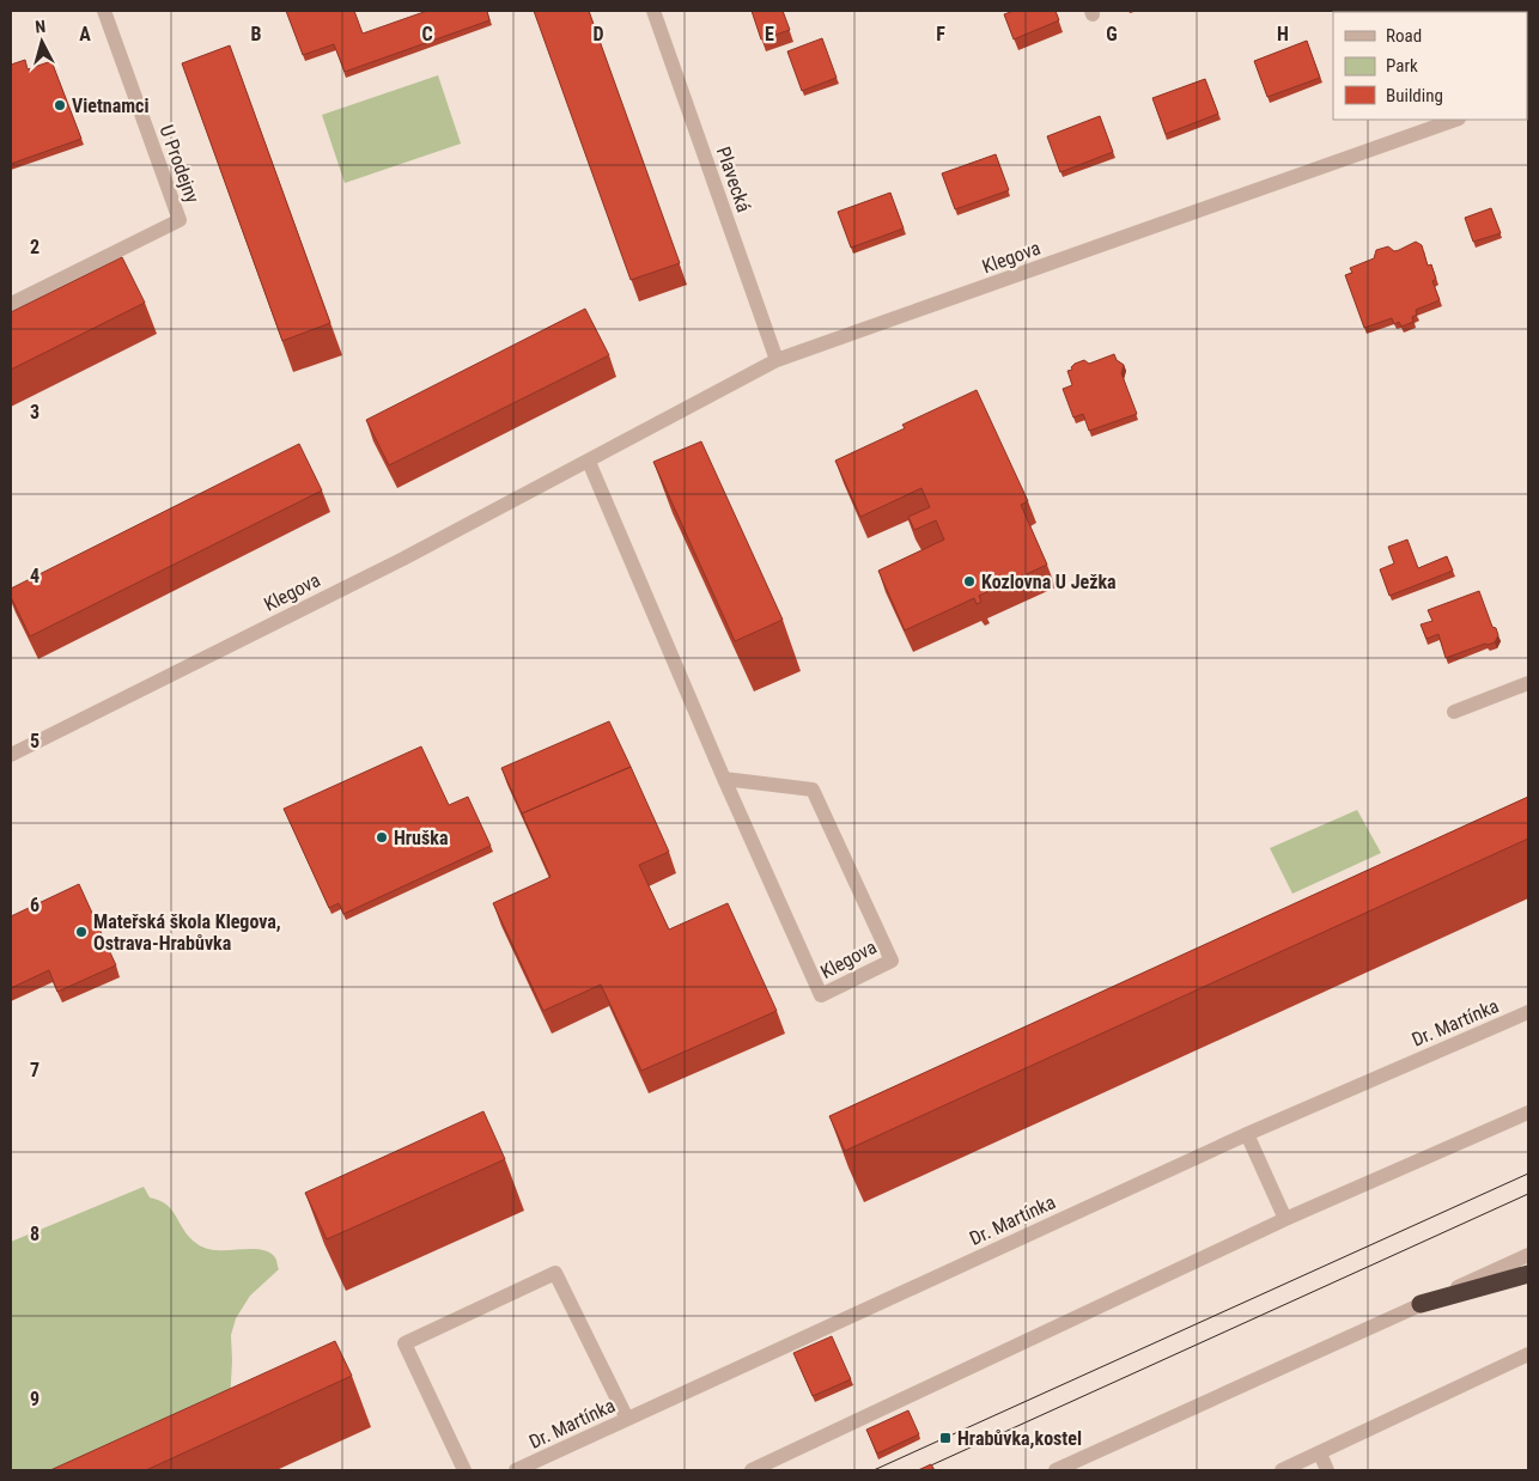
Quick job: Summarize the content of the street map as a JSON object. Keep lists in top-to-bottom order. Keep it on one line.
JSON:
{"streets":{"street":["U Prodejny","Plavecká","Klegova","Dr. Martínka"]},"crossings":[["Plavecká","Klegova"]],"places":{"other":["Vietnamci","Kozlovna U Ježka","Hruška","Mateřská škola Klegova, Ostrava-Hrabůvka"],"transit":["Hrabůvka,kostel"]},"legend":["Road","Park","Building"],"north":"top","grid":{"columns":["A","B","C","D","E","F","G","H"],"rows":["2","3","4","5","6","7","8","9"]}}
